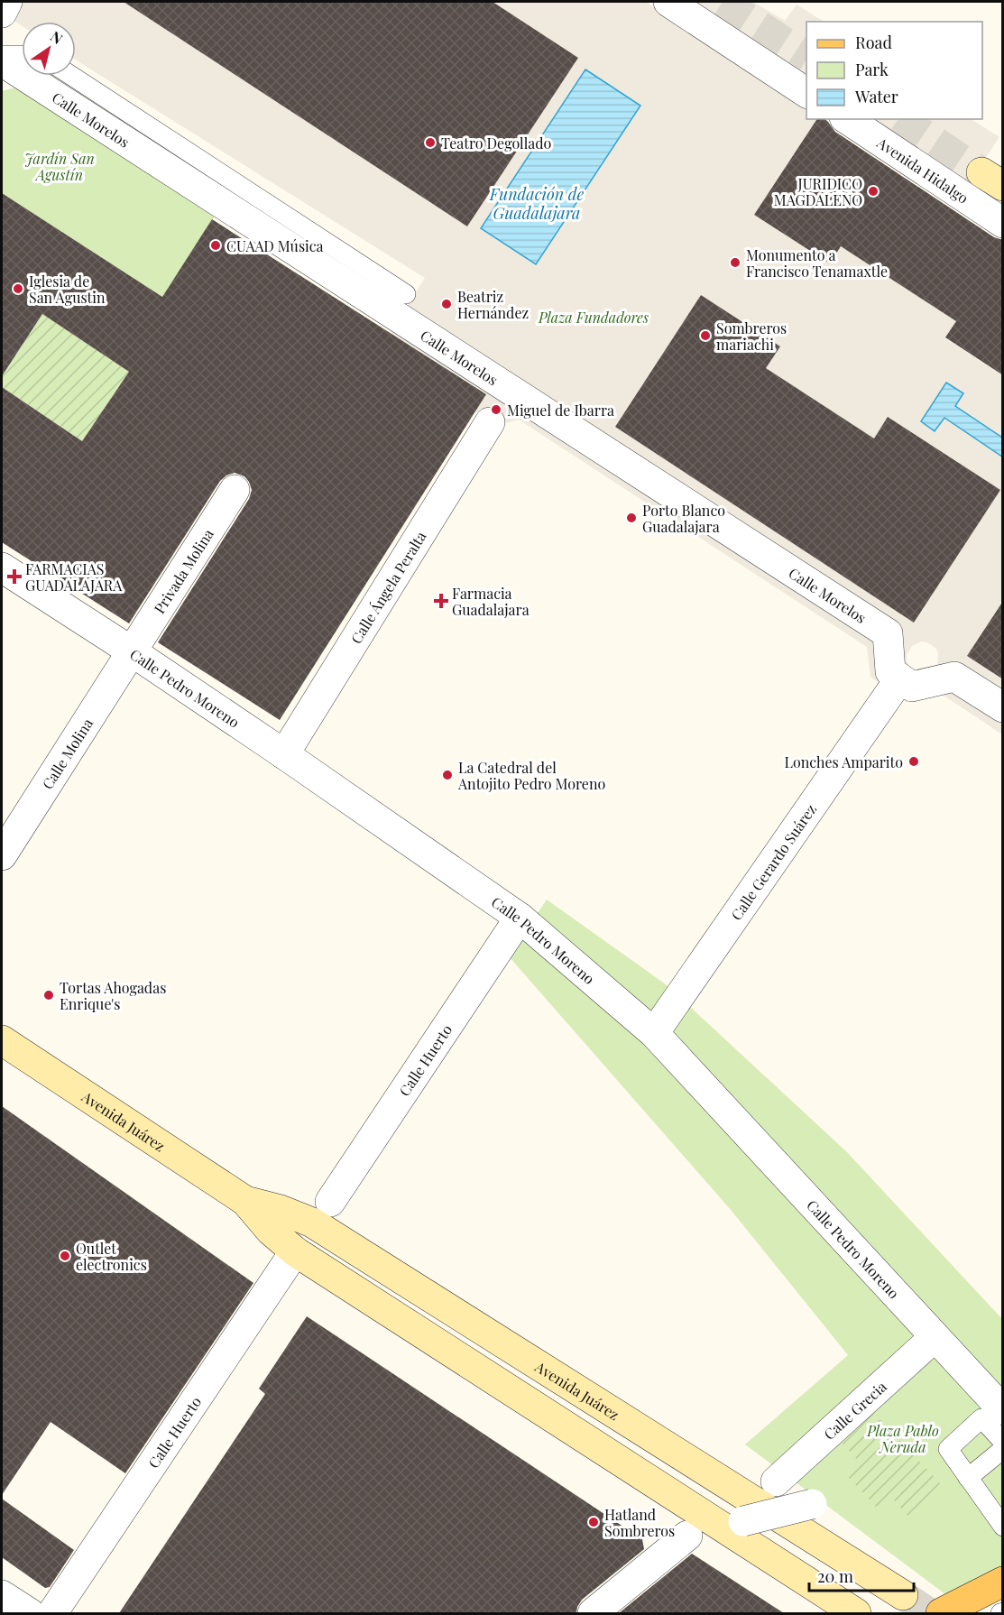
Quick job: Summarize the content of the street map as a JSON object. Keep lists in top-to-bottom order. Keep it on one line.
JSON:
{"streets":{"main road":["Avenida Juárez"],"street":["Calle Morelos","Avenida Hidalgo","Privada Molina","Calle Ángela Peralta","Calle Pedro Moreno","Calle Molina","Calle Gerardo Suárez","Calle Huerto","Calle Grecia"]},"crossings":[["Privada Molina","Calle Pedro Moreno"],["Privada Molina","Calle Molina"],["Calle Ángela Peralta","Calle Pedro Moreno"],["Calle Pedro Moreno","Calle Molina"],["Calle Pedro Moreno","Calle Gerardo Suárez"],["Calle Pedro Moreno","Calle Huerto"],["Calle Pedro Moreno","Calle Grecia"],["Calle Huerto","Avenida Juárez"]],"water":["Fundación de Guadalajara"],"parks":["Jardín San Agustín","Plaza Fundadores","Plaza Pablo Neruda"],"places":{"other":["Teatro Degollado","JURIDICO MAGDALENO","CUAAD Música","Monumento a Francisco Tenamaxtle","Iglesia de San Agustin","Beatriz Hernández","Sombreros mariachi","Miguel de Ibarra","Porto Blanco Guadalajara","Lonches Amparito","La Catedral del Antojito Pedro Moreno","Tortas Ahogadas Enrique's","Outlet electronics","Hatland Sombreros"],"health":["FARMACIAS GUADALAJARA","Farmacia Guadalajara"]},"legend":["Road","Park","Water"],"scale_bar":"20 m","north":"top right"}
